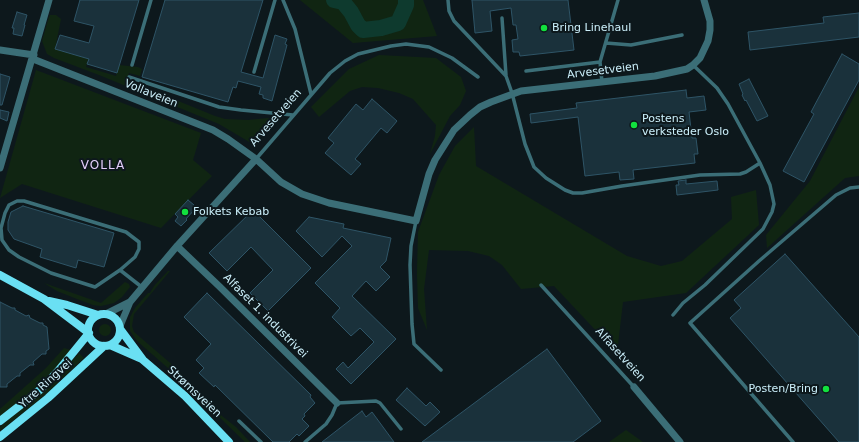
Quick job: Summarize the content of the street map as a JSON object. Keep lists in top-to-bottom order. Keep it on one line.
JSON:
{"streets":{"main road":["Ytre Ringvei","Strømsveien"],"street":["Arvesetveien","Vollaveien","Alfaset 1. industrivei","Alfasetveien"]},"crossings":[["Arvesetveien","Vollaveien"],["Arvesetveien","Alfaset 1. industrivei"],["Arvesetveien","Ytre Ringvei"],["Arvesetveien","Strømsveien"],["Ytre Ringvei","Strømsveien"]],"districts":["VOLLA"],"places":["Bring Linehaul","Postens verksteder Oslo","Folkets Kebab","Posten/Bring"]}
